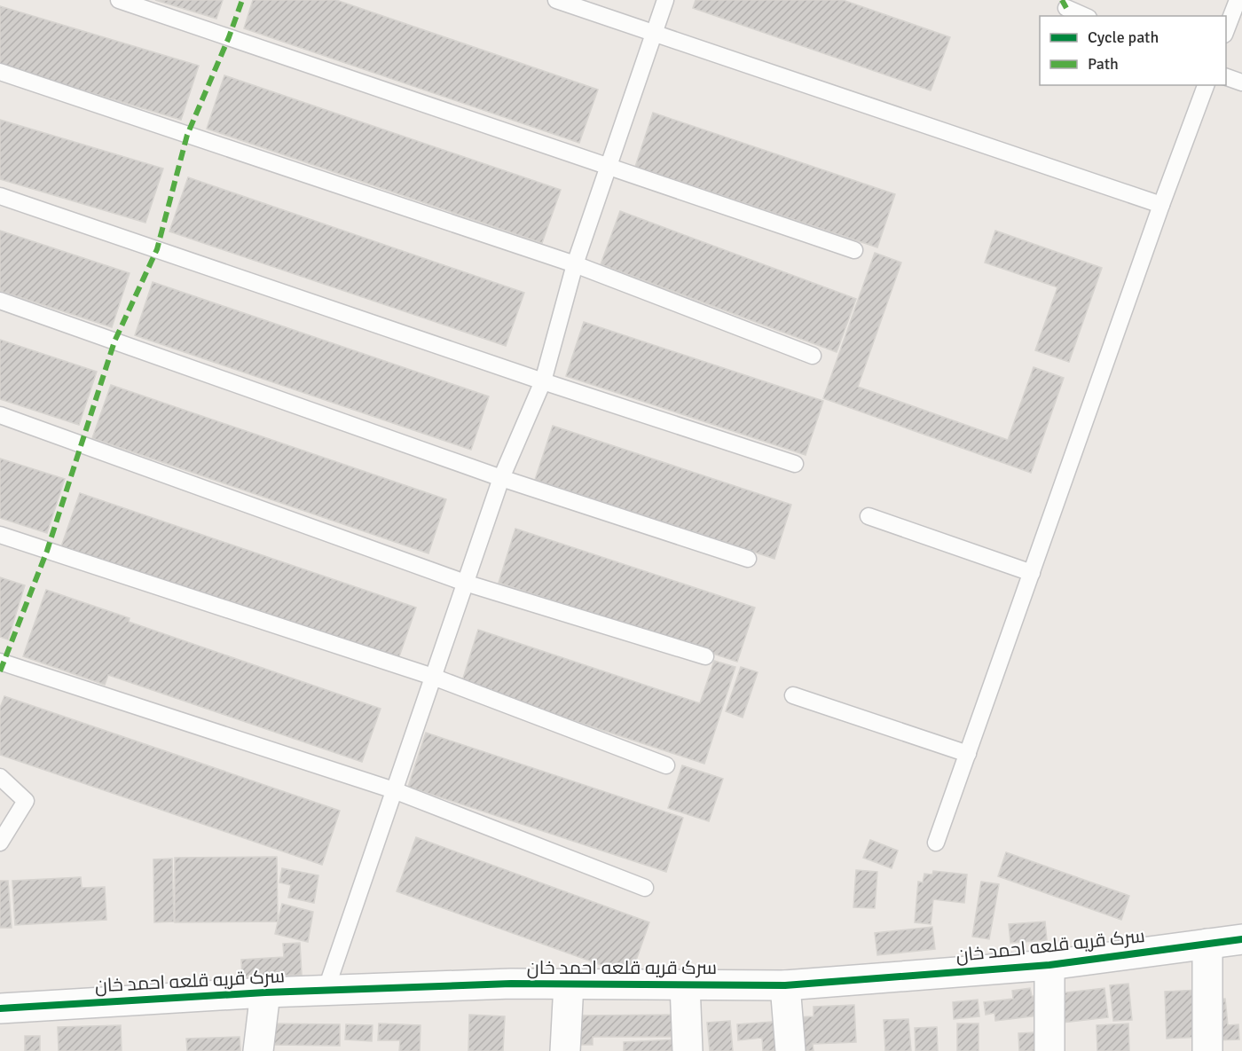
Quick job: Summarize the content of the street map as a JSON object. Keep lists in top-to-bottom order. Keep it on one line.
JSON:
{"streets":{"street":["سرک قریه قلعه احمد خان"]},"legend":["Cycle path","Path"]}
